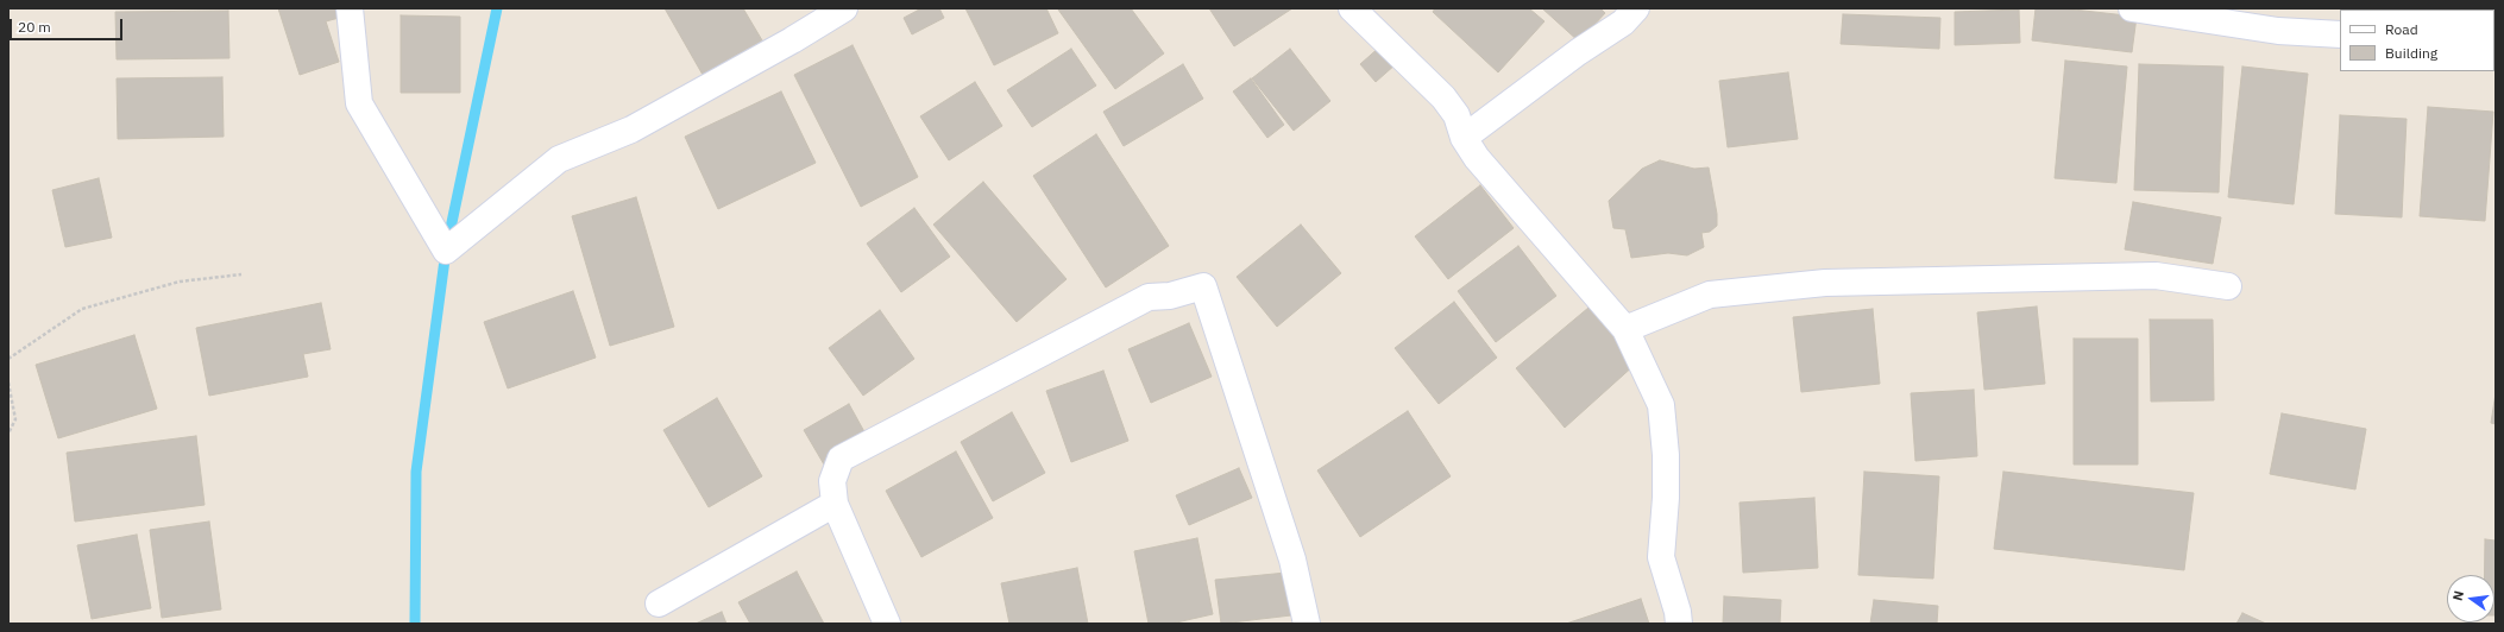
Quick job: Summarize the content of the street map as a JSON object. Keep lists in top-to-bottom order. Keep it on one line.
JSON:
{"legend":["Road","Building"],"scale_bar":"20 m","north":"left"}
